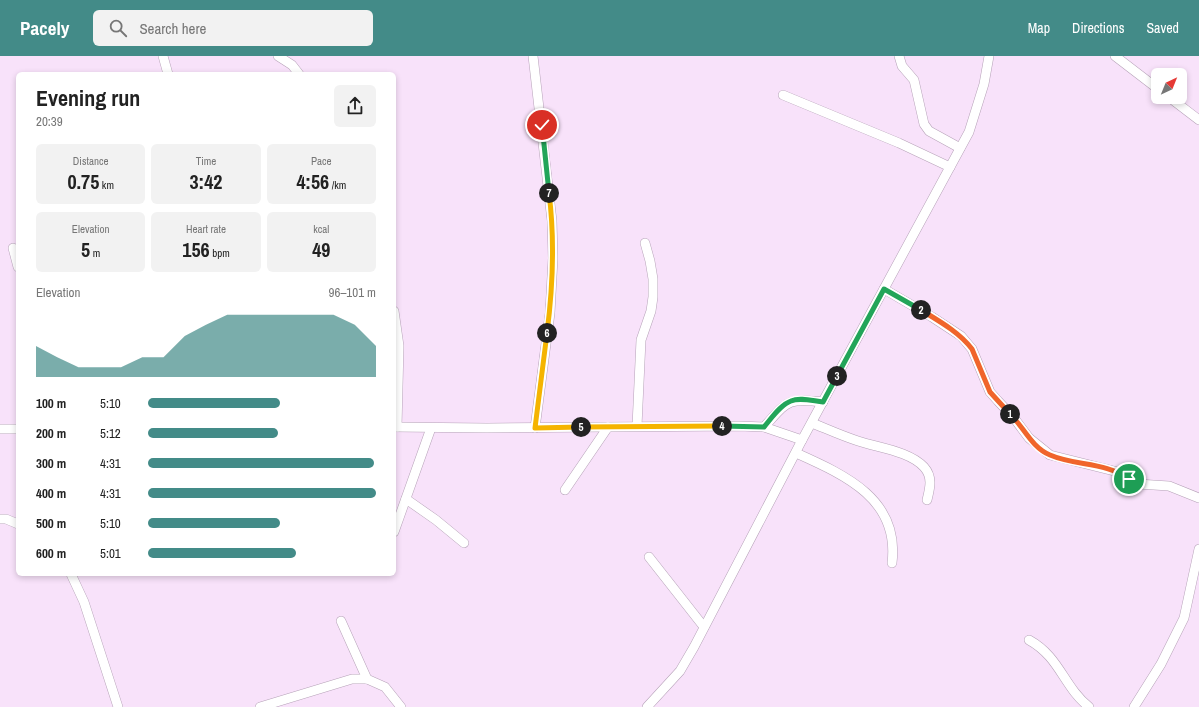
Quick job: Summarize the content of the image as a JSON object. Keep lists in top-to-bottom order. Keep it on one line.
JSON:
{"north":"top right","page":{"header":"Pacely","search":"Search here","nav":["Map","Directions","Saved"],"heading":["Evening run","20:39"],"stats":[["Distance","0.75 km"],["Time","3:42"],["Pace","4:56 /km"],["Elevation","5 m"],["Heart rate","156 bpm"],["kcal","49"]],"pins":["7","2","6","3","1","4","5"],"chart":["Elevation","96–101 m"],"list":[{"name":"100 m","note":"5:10"},{"name":"200 m","note":"5:12"},{"name":"300 m","note":"4:31"},{"name":"400 m","note":"4:31"},{"name":"500 m","note":"5:10"},{"name":"600 m","note":"5:01"}]}}
